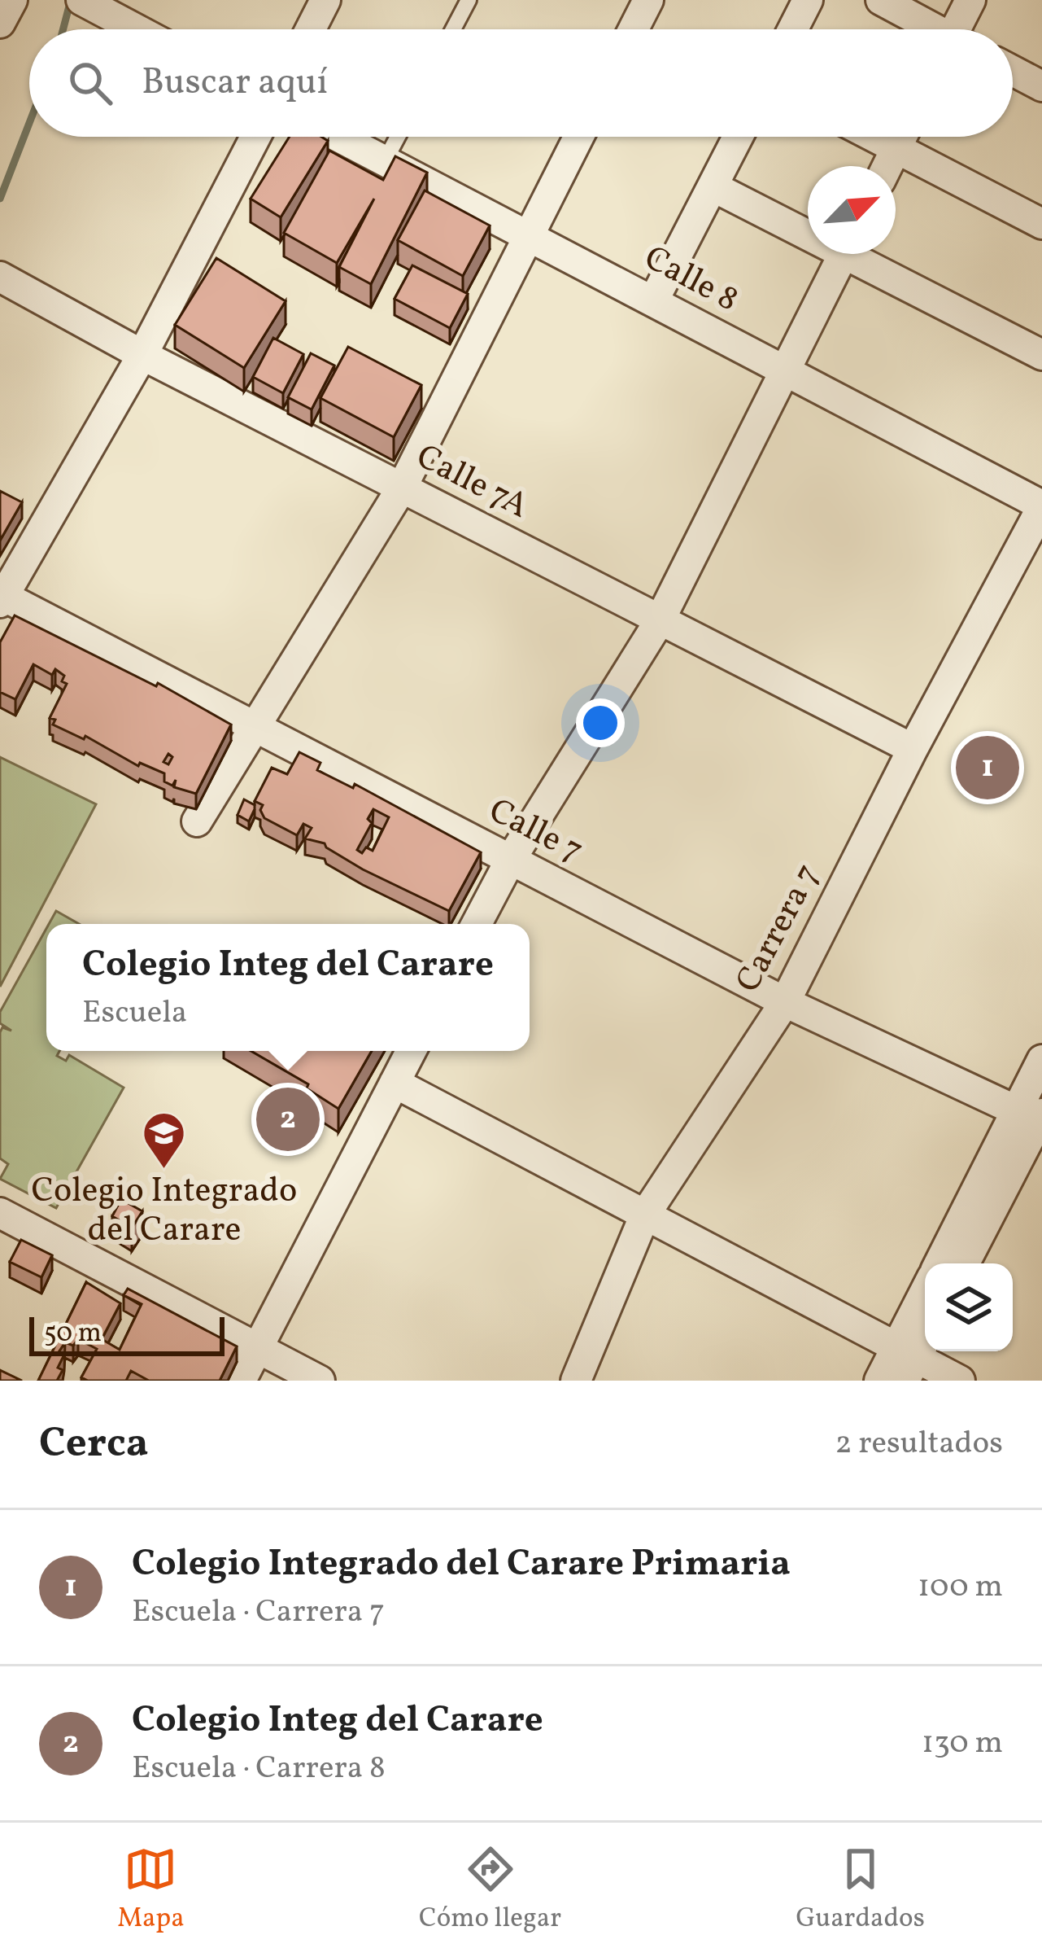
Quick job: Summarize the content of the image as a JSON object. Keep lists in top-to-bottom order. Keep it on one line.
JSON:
{"streets":{"street":["Calle 8","Calle 7A","Calle 7","Carrera 7"]},"crossings":[["Calle 8","Carrera 7"],["Calle 7A","Carrera 7"],["Calle 7","Carrera 7"]],"places":{"school or university":["Colegio Integrado del Carare"]},"scale_bar":"50 m","north":"top right","page":{"search":"Buscar aquí","pins":["1","2"],"popup":["Colegio Integ del Carare","Escuela"],"scale":"50 m","heading":["Cerca","2 resultados"],"list":[{"mark":"1","name":"Colegio Integrado del Carare Primaria","note":"Escuela · Carrera 7","value":"100 m"},{"mark":"2","name":"Colegio Integ del Carare","note":"Escuela · Carrera 8","value":"130 m"}],"nav":["Mapa","Cómo llegar","Guardados"]}}
